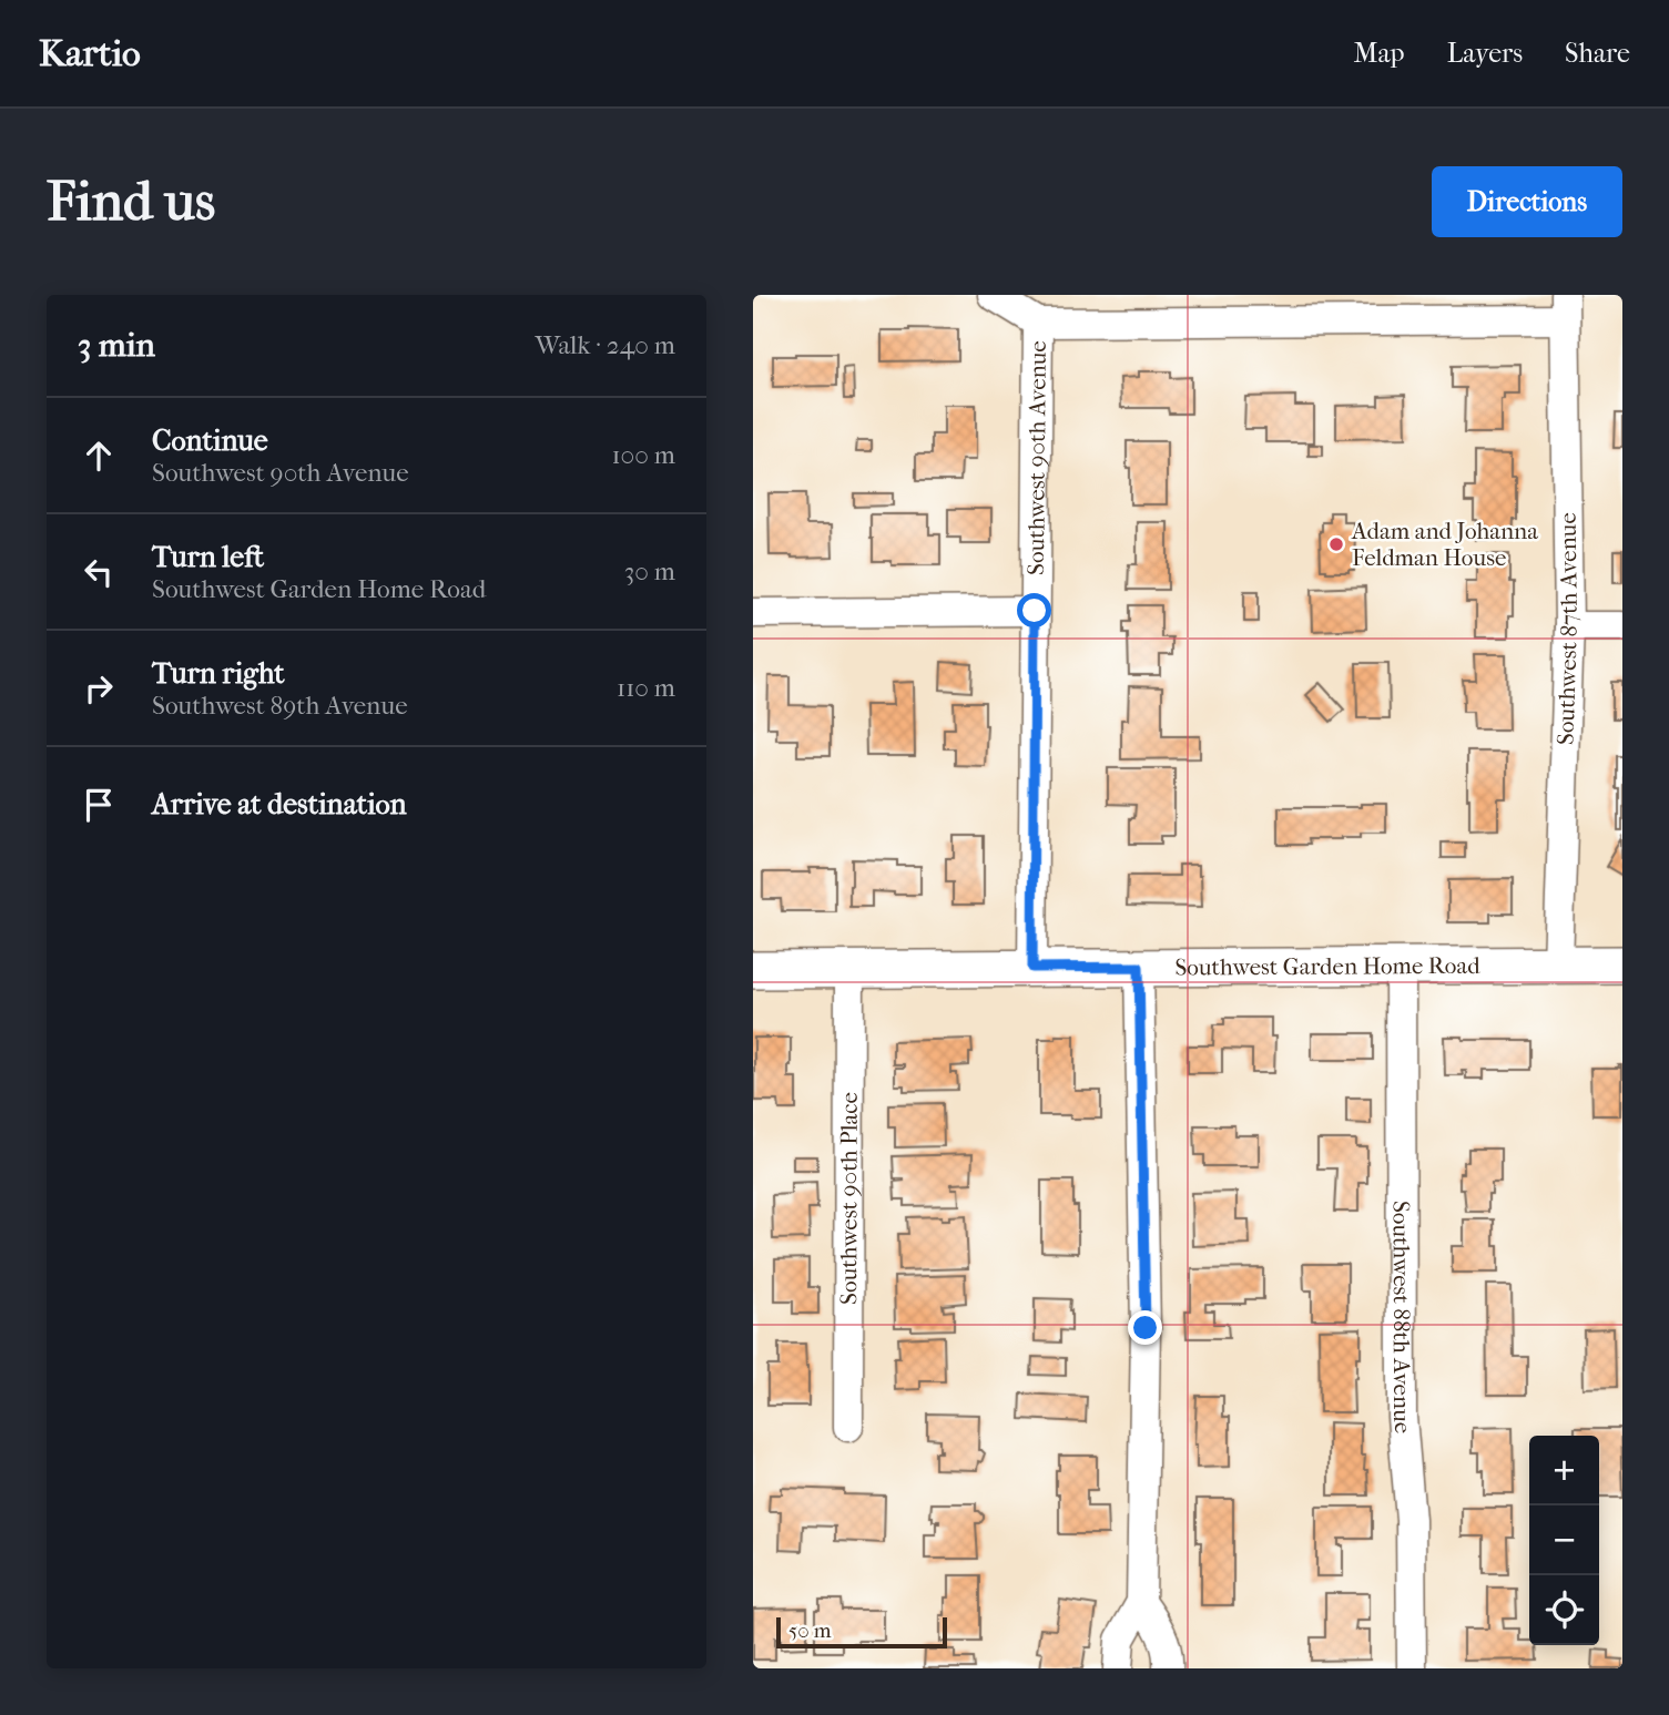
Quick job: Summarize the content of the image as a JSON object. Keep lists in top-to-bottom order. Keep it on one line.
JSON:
{"streets":{"main road":["Southwest Garden Home Road"],"street":["Southwest 90th Avenue","Southwest 87th Avenue","Southwest 90th Place","Southwest 88th Avenue"]},"crossings":[["Southwest 90th Avenue","Southwest Garden Home Road"],["Southwest 87th Avenue","Southwest Garden Home Road"],["Southwest Garden Home Road","Southwest 90th Place"],["Southwest Garden Home Road","Southwest 88th Avenue"]],"places":["Adam and Johanna Feldman House"],"scale_bar":"50 m","page":{"header":"Kartio","nav":["Map","Layers","Share"],"buttons":"Directions","title":"Find us","heading":["3 min","Walk · 240 m"],"list":[["Continue","Southwest 90th Avenue","100 m"],["Turn left","Southwest Garden Home Road","30 m"],["Turn right","Southwest 89th Avenue","110 m"],"Arrive at destination"],"map_buttons":["+","−"],"scale":"50 m"}}
